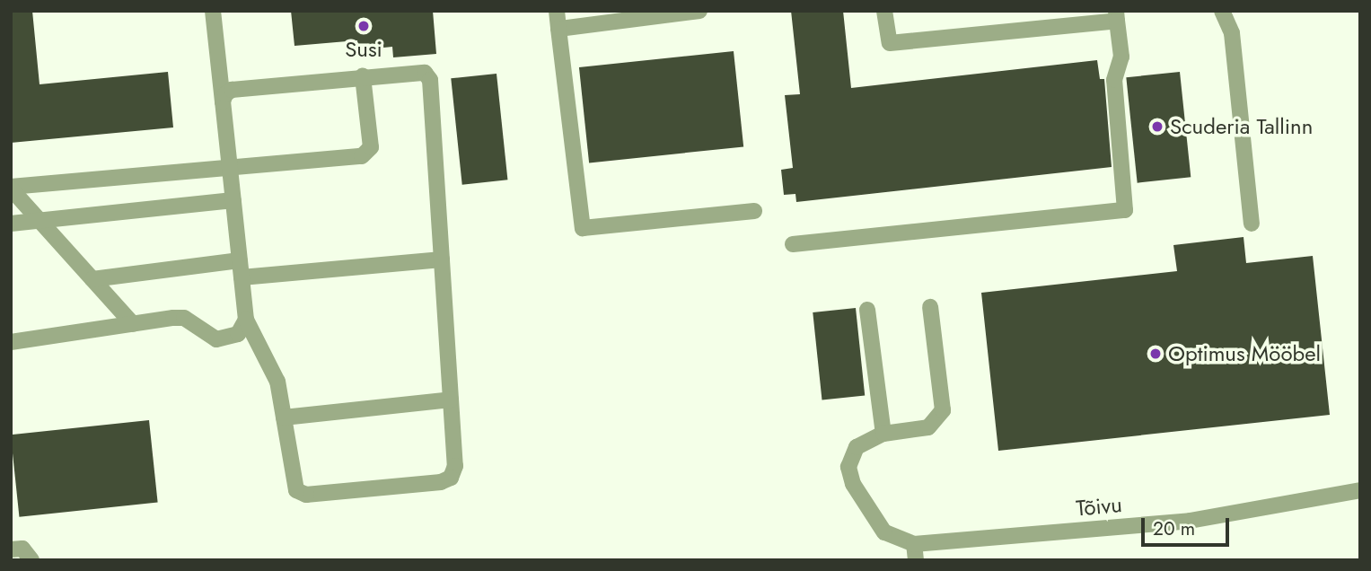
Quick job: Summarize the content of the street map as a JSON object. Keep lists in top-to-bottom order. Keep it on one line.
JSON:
{"streets":{"street":["Tõivu"]},"places":["Susi","Scuderia Tallinn","Optimus Mööbel"],"scale_bar":"20 m"}
